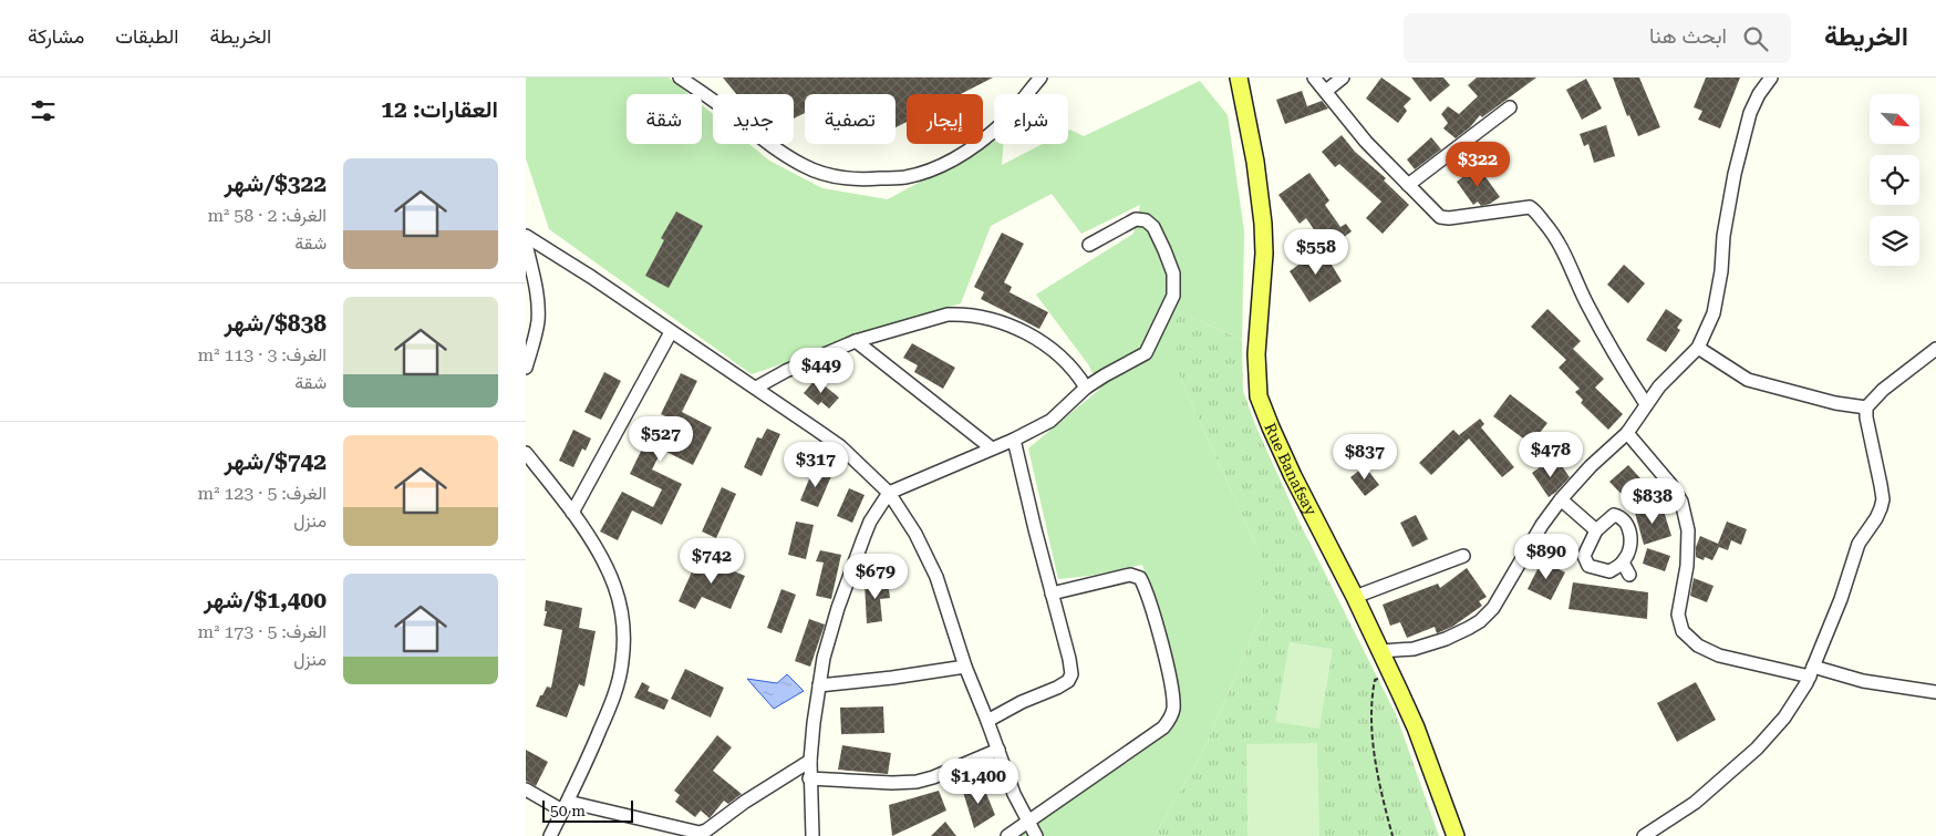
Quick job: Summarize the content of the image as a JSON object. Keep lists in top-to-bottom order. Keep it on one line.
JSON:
{"streets":{"main road":["Rue Banafsay"]},"scale_bar":"50 m","north":"bottom right","page":{"header":"الخريطة","search":"ابحث هنا","nav":["الخريطة","الطبقات","مشاركة"],"heading":"العقارات: 12","chip":["شراء","إيجار","تصفية","جديد","شقة"],"price":["$322","$558","$449","$527","$478","$837","$317","$838","$890","$742","$679","$1,400"],"list":[{"name":"$322/شهر","note":"الغرف: 2 · 58 m² · شقة"},{"name":"$838/شهر","note":"الغرف: 3 · 113 m² · شقة"},{"name":"$742/شهر","note":"الغرف: 5 · 123 m² · منزل"},{"name":"$1,400/شهر","note":"الغرف: 5 · 173 m² · منزل"}],"scale":"50 m"}}
